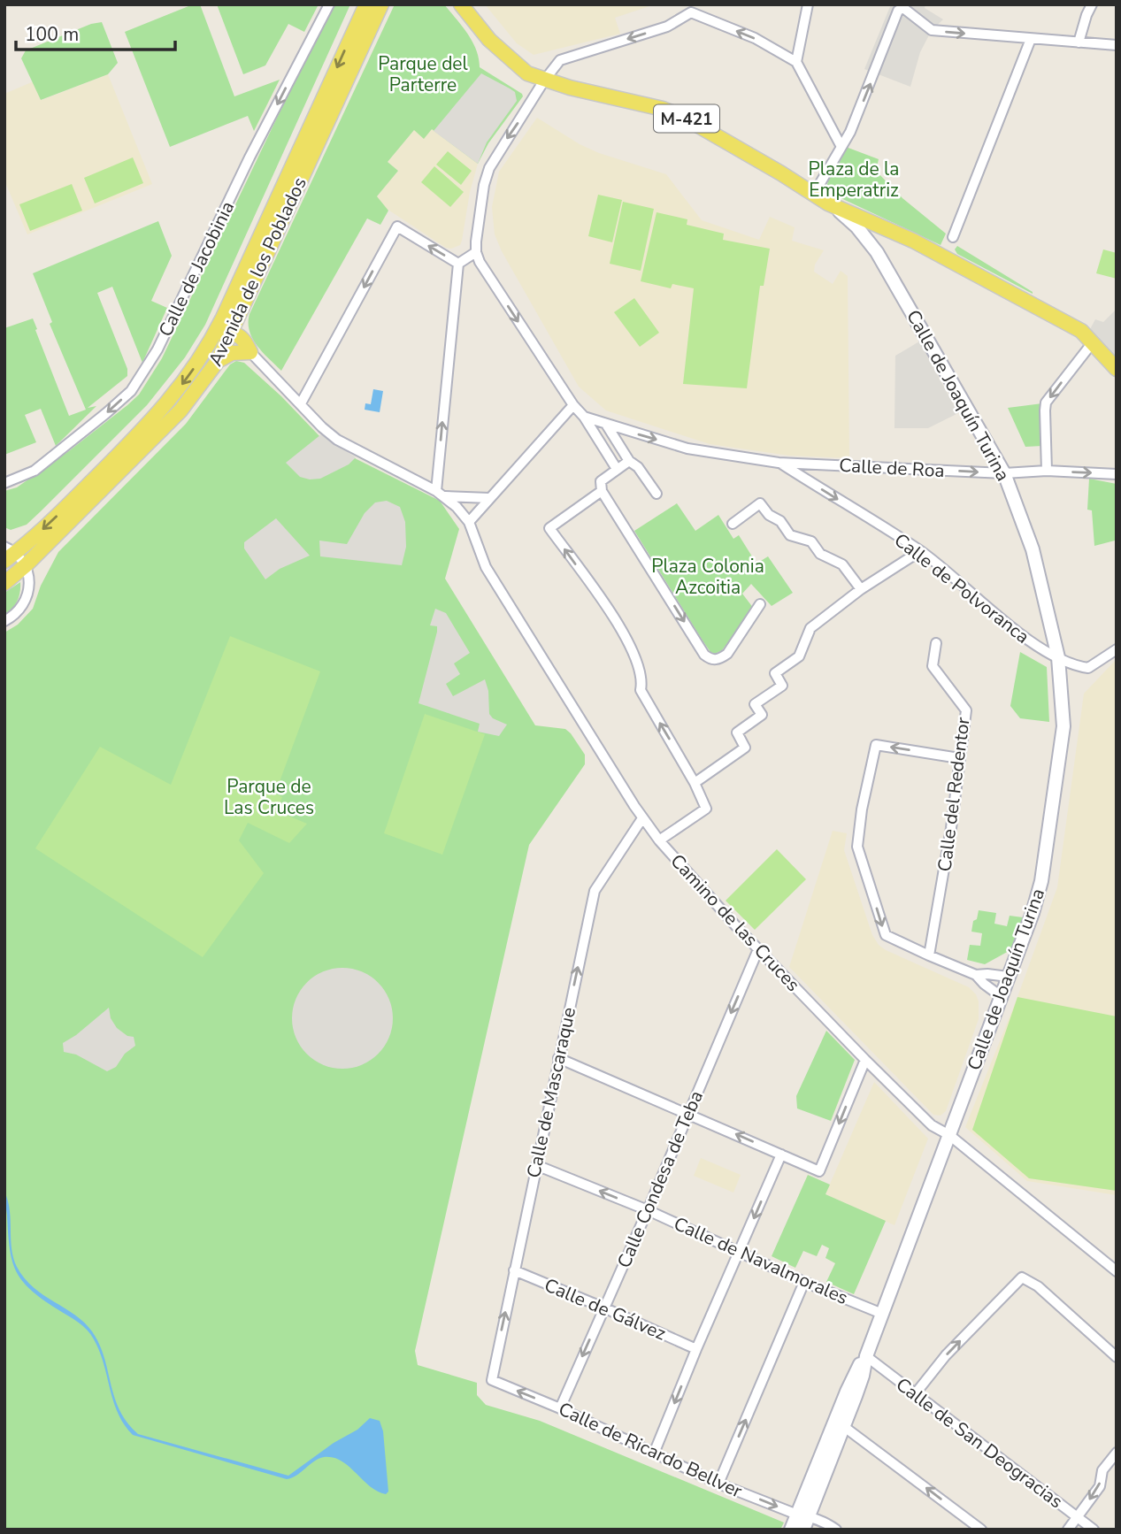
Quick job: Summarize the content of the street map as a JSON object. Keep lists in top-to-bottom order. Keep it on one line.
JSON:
{"streets":{"main road":["M-421","Avenida de los Poblados","Calle de Joaquín Turina"],"street":["Calle de Jacobinia","Calle de Roa","Calle de Polvoranca","Calle del Redentor","Camino de las Cruces","Calle de Mascaraque","Calle Condesa de Teba","Calle de Navalmorales","Calle de Gálvez","Calle de San Deogracias","Calle de Ricardo Bellver"]},"crossings":[["M-421","Calle de Joaquín Turina"],["Calle de Joaquín Turina","Calle de Roa"],["Calle de Joaquín Turina","Calle de Polvoranca"],["Calle de Joaquín Turina","Camino de las Cruces"],["Calle de Joaquín Turina","Calle de Navalmorales"],["Calle de Joaquín Turina","Calle de San Deogracias"],["Calle de Joaquín Turina","Calle de Ricardo Bellver"],["Calle de Roa","Calle de Polvoranca"],["Camino de las Cruces","Calle de Mascaraque"],["Camino de las Cruces","Calle Condesa de Teba"],["Calle de Mascaraque","Calle de Navalmorales"],["Calle de Mascaraque","Calle de Gálvez"],["Calle de Mascaraque","Calle de Ricardo Bellver"],["Calle Condesa de Teba","Calle de Navalmorales"],["Calle Condesa de Teba","Calle de Gálvez"],["Calle Condesa de Teba","Calle de Ricardo Bellver"]],"one_way":["Calle de Jacobinia","Calle de Roa","Calle de Polvoranca","Calle de Mascaraque","Calle Condesa de Teba"],"parks":["Parque del Parterre","Plaza de la Emperatriz","Plaza Colonia Azcoitia","Parque de Las Cruces"],"scale_bar":"100 m"}
